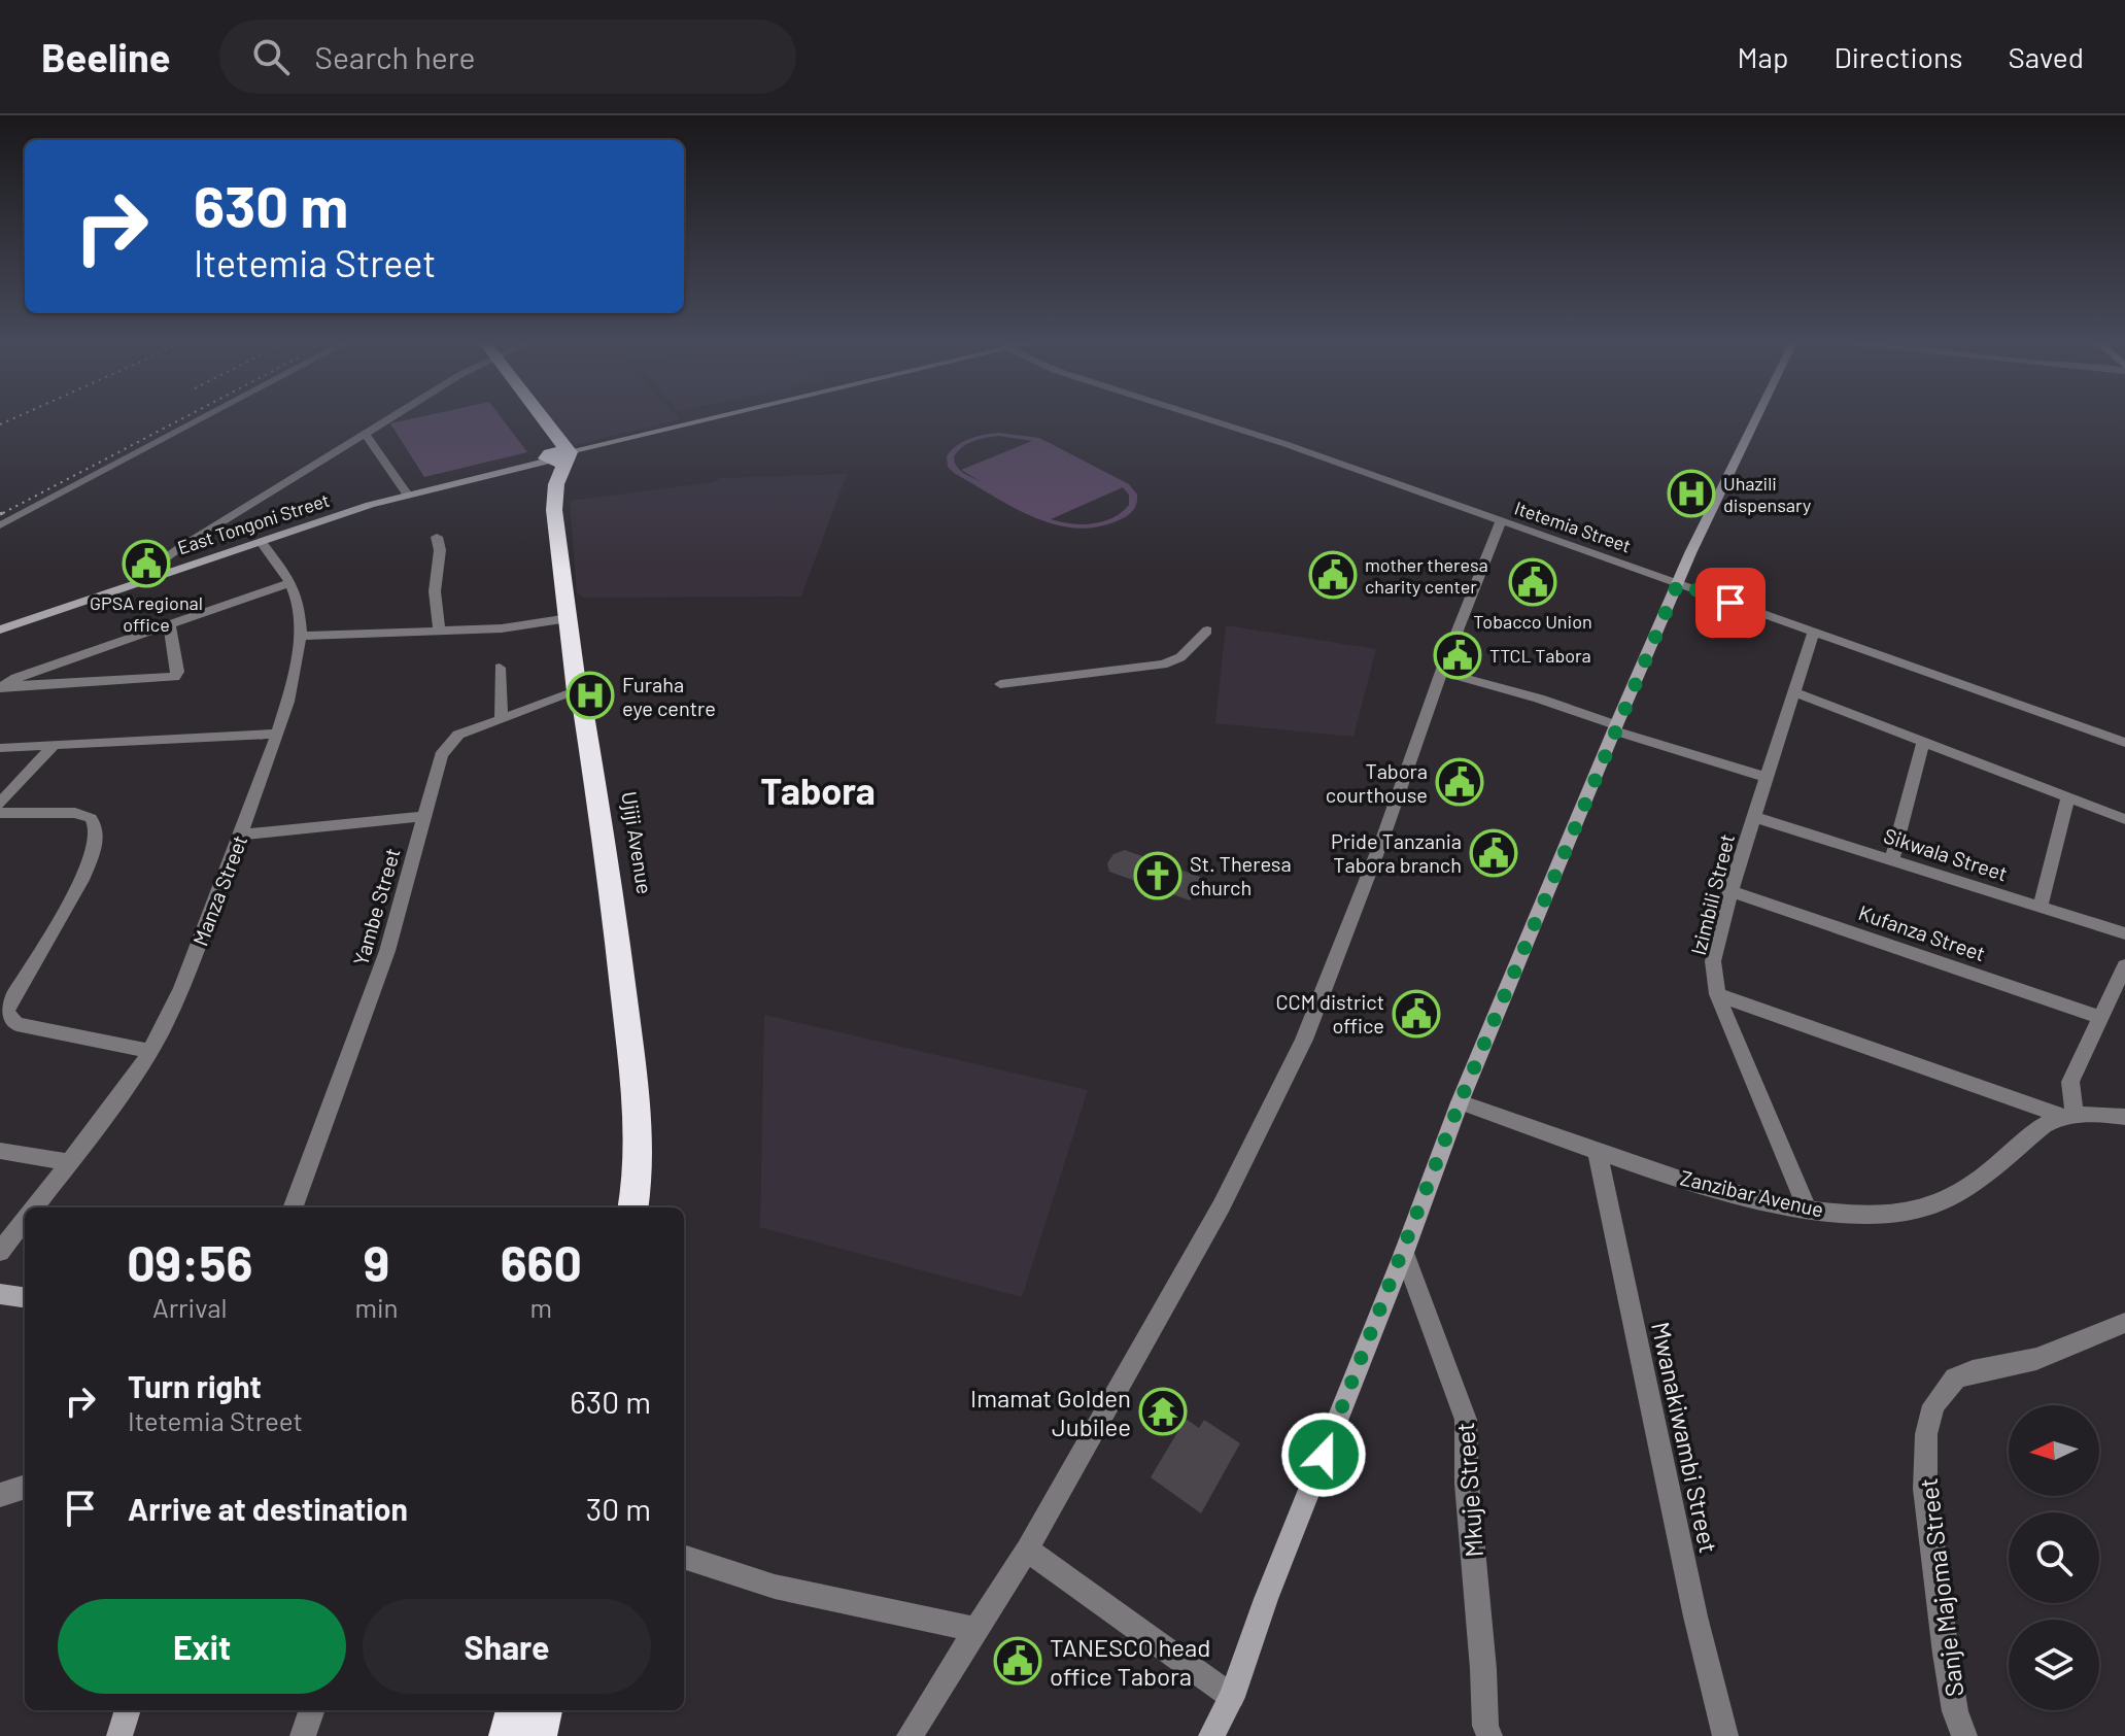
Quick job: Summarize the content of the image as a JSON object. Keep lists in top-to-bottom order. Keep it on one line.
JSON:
{"streets":{"highway":["Ujiji Avenue"],"main road":["East Tongoni Street"],"street":["Itetemia Street","Sikwala Street","Manza Street","Izimbili Street","Yambe Street","Kufanza Street","Zanzibar Avenue","Mwanakiwambi Street","Mkuje Street","Sanje Majoma Street"]},"crossings":[["East Tongoni Street","Ujiji Avenue"],["East Tongoni Street","Manza Street"],["Itetemia Street","Izimbili Street"],["Ujiji Avenue","Yambe Street"],["Sikwala Street","Izimbili Street"],["Izimbili Street","Kufanza Street"],["Izimbili Street","Zanzibar Avenue"],["Zanzibar Avenue","Mwanakiwambi Street"]],"districts":["Tabora"],"places":{"hospital":["Uhazili dispensary","Furaha eye centre"],"public building":["GPSA regional office","mother theresa charity center","Tobacco Union","TTCL Tabora","Tabora courthouse","Pride Tanzania Tabora branch","CCM district office","TANESCO head office Tabora"],"church":["St. Theresa church"],"temple":["Imamat Golden Jubilee"]},"north":"left","page":{"header":"Beeline","search":"Search here","nav":["Map","Directions","Saved"],"turn":["630 m","Itetemia Street"],"eta":["09:56","Arrival","9","min","660","m"],"list":[{"name":"Turn right","note":"Itetemia Street","value":"630 m"},{"name":"Arrive at destination","value":"30 m"}],"buttons":["Exit","Share"]}}
